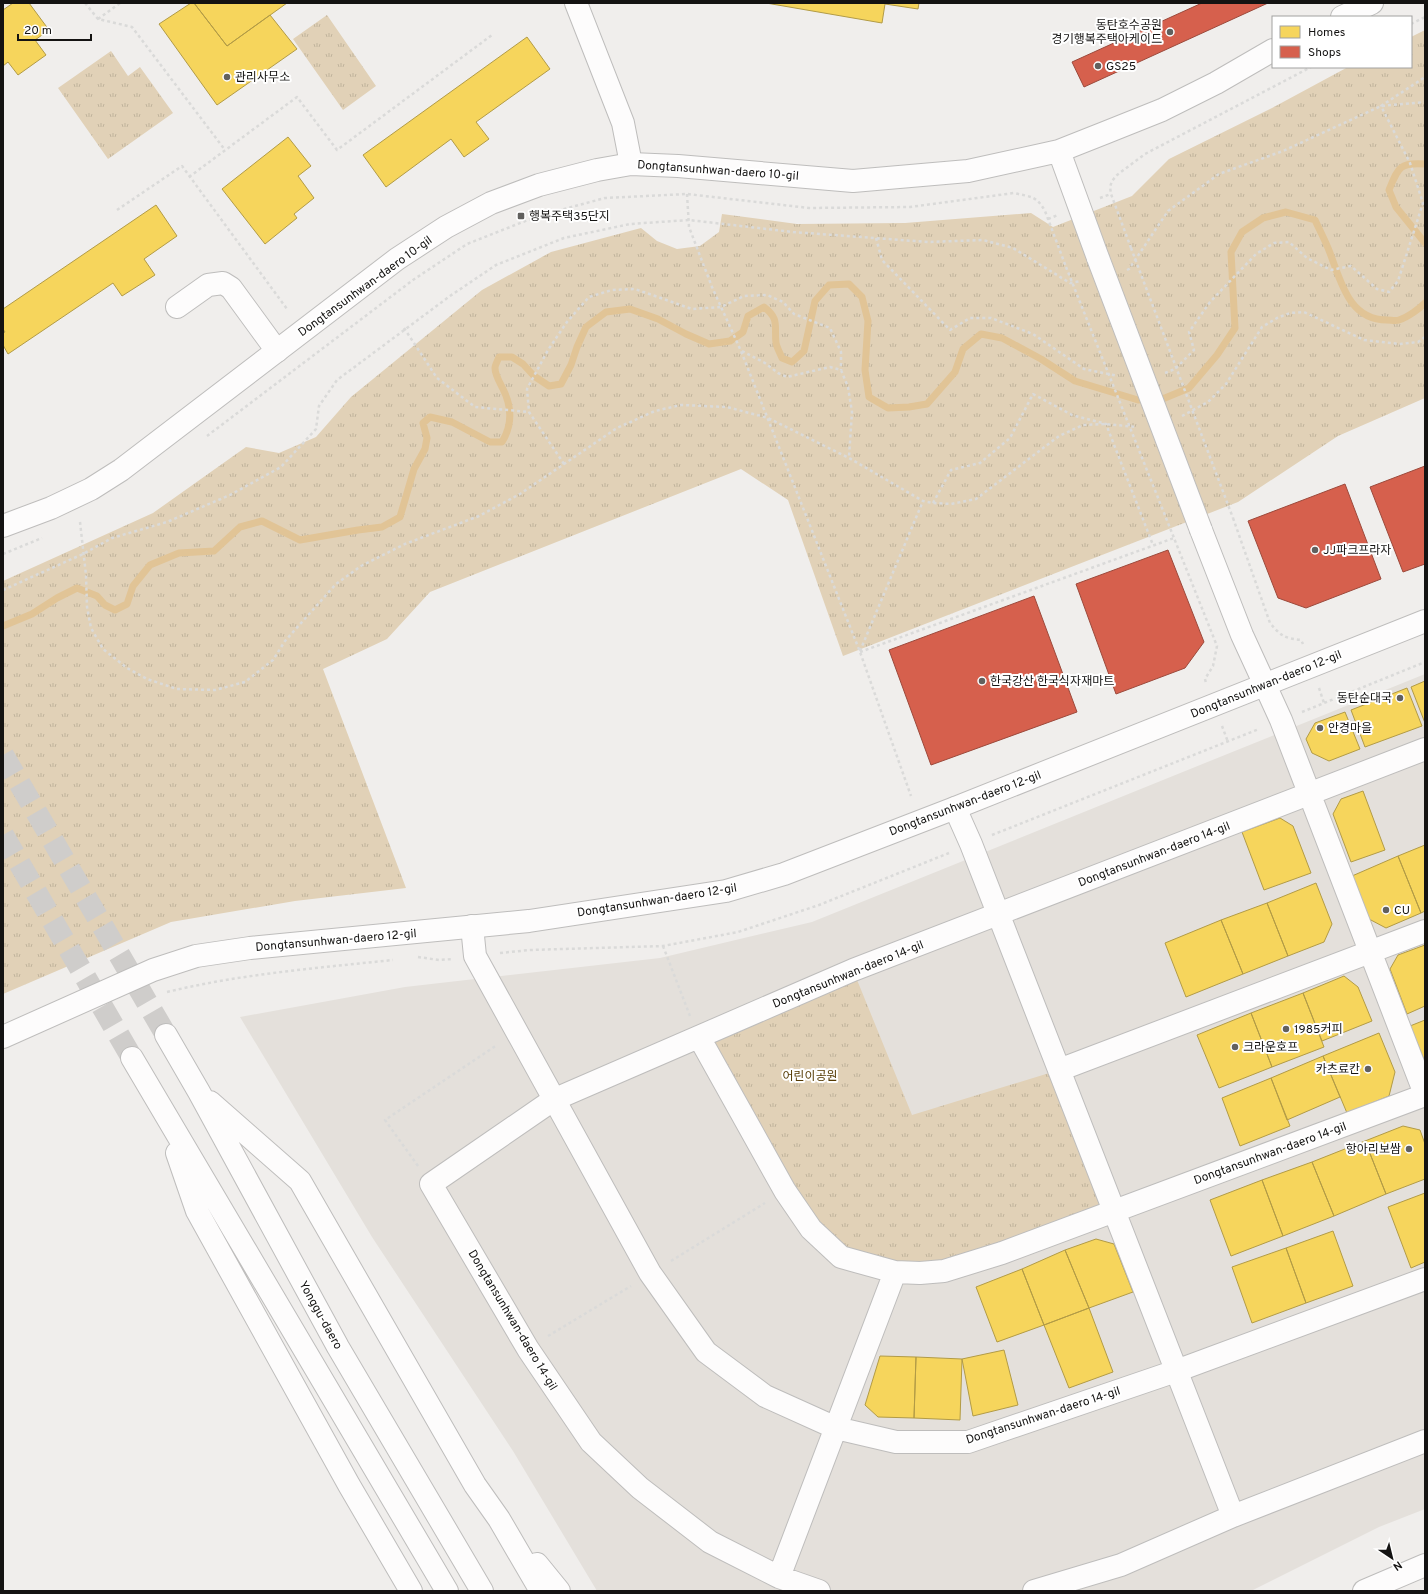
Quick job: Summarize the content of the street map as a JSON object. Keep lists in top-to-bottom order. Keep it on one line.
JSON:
{"streets":{"main road":["Dongtansunhwan-daero 10-gil","Dongtansunhwan-daero 12-gil","Dongtansunhwan-daero 14-gil","Yonggu-daero"]},"crossings":[["Dongtansunhwan-daero 10-gil","Dongtansunhwan-daero 14-gil"],["Dongtansunhwan-daero 12-gil","Dongtansunhwan-daero 14-gil"]],"parks":["어린이공원"],"places":{"other":["동탄호수공원 경기행복주택아케이드","GS25","관리사무소","JJ파크프라자","한국강산 한국식자재마트","동탄순대국","안경마을","CU","1985커피","크라운호프","카츠료칸","항아리보쌈"],"transit":["행복주택35단지"]},"legend":["Homes","Shops"],"scale_bar":"20 m","north":"bottom right"}
